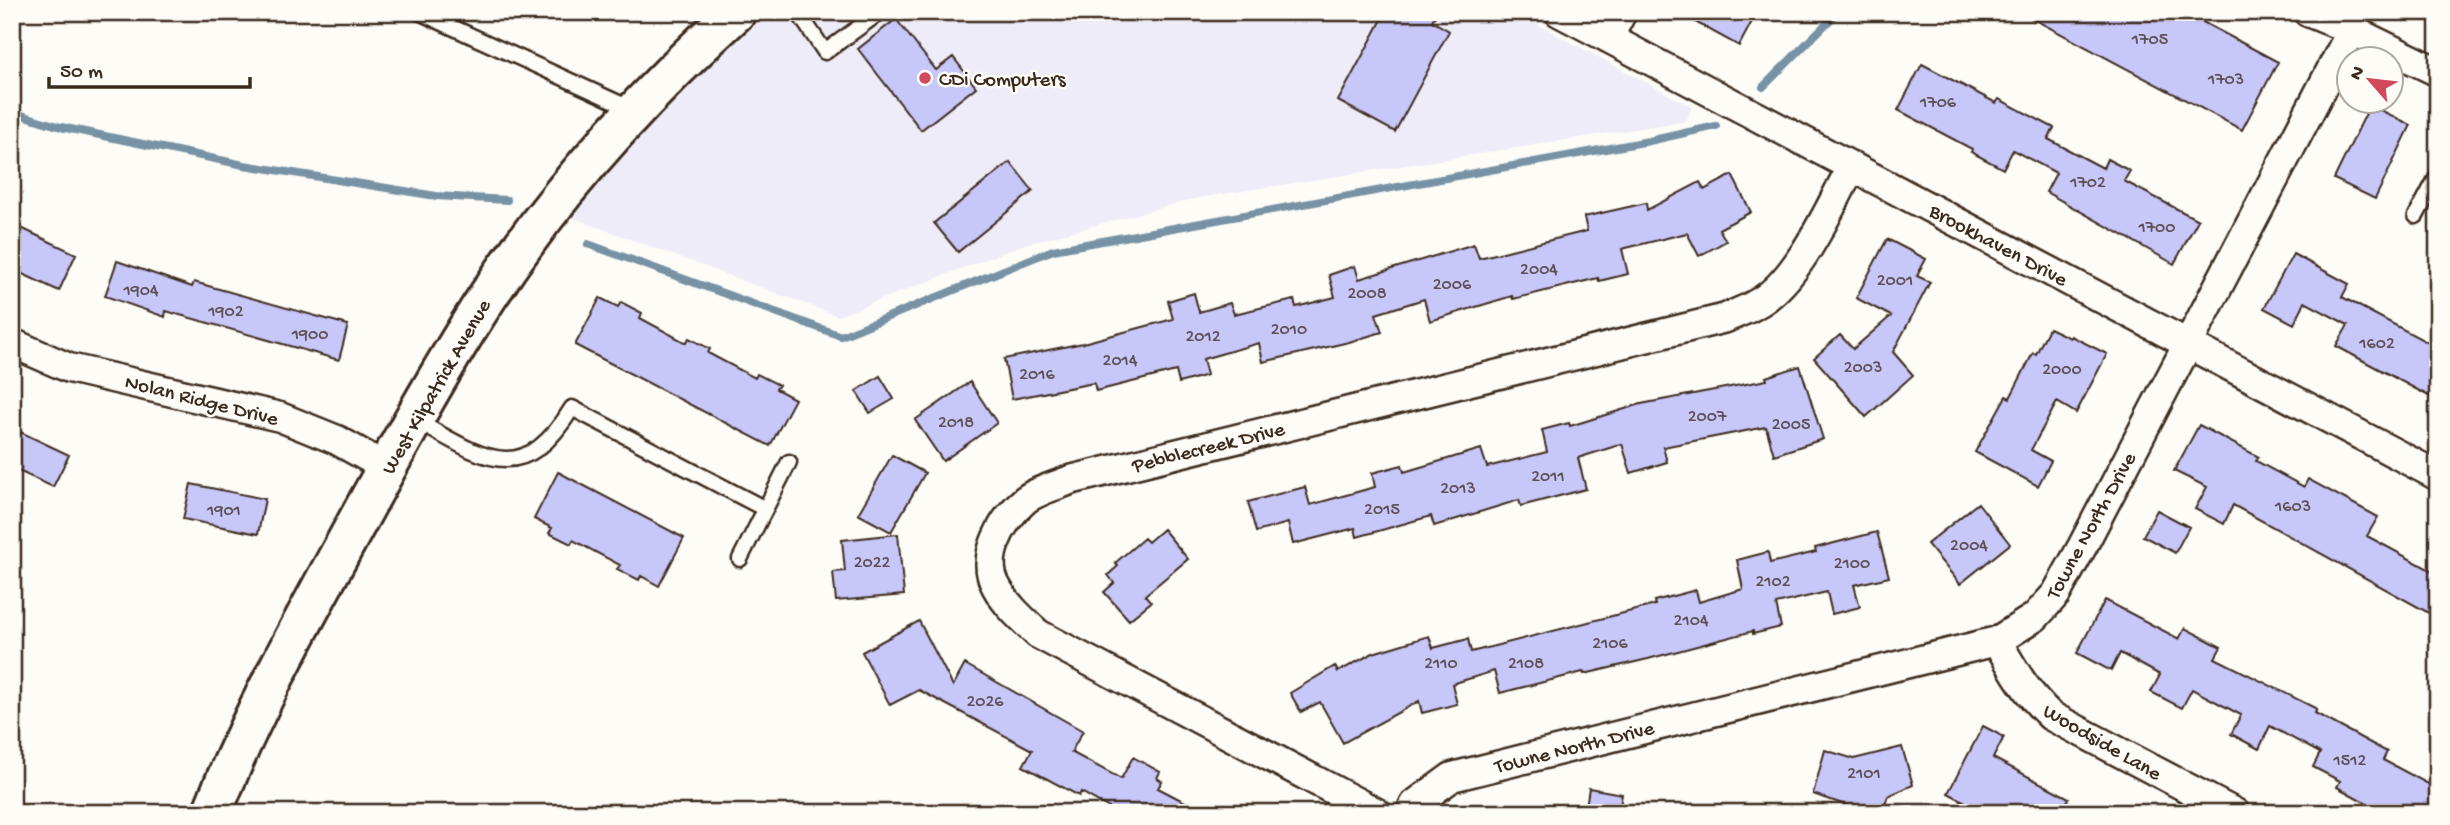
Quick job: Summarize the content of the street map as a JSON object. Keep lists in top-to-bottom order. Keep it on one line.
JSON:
{"streets":{"main road":["West Kilpatrick Avenue"],"street":["Brookhaven Drive","Nolan Ridge Drive","Pebblecreek Drive","Towne North Drive","Woodside Lane"]},"crossings":[["Brookhaven Drive","Pebblecreek Drive"],["Brookhaven Drive","Towne North Drive"],["West Kilpatrick Avenue","Nolan Ridge Drive"],["Towne North Drive","Woodside Lane"]],"places":["CDi Computers"],"house_numbers":["1705","1703","1706","1702","1700","2004","2001","2006","1904","2008","1902","2010","1900","2012","1602","2014","2003","2000","2016","2007","2018","2005","2011","2013","1603","2015","1901","2004","2022","2100","2102","2104","2106","2110","2108","2026","1512","2101"],"scale_bar":"50 m","north":"top left"}
